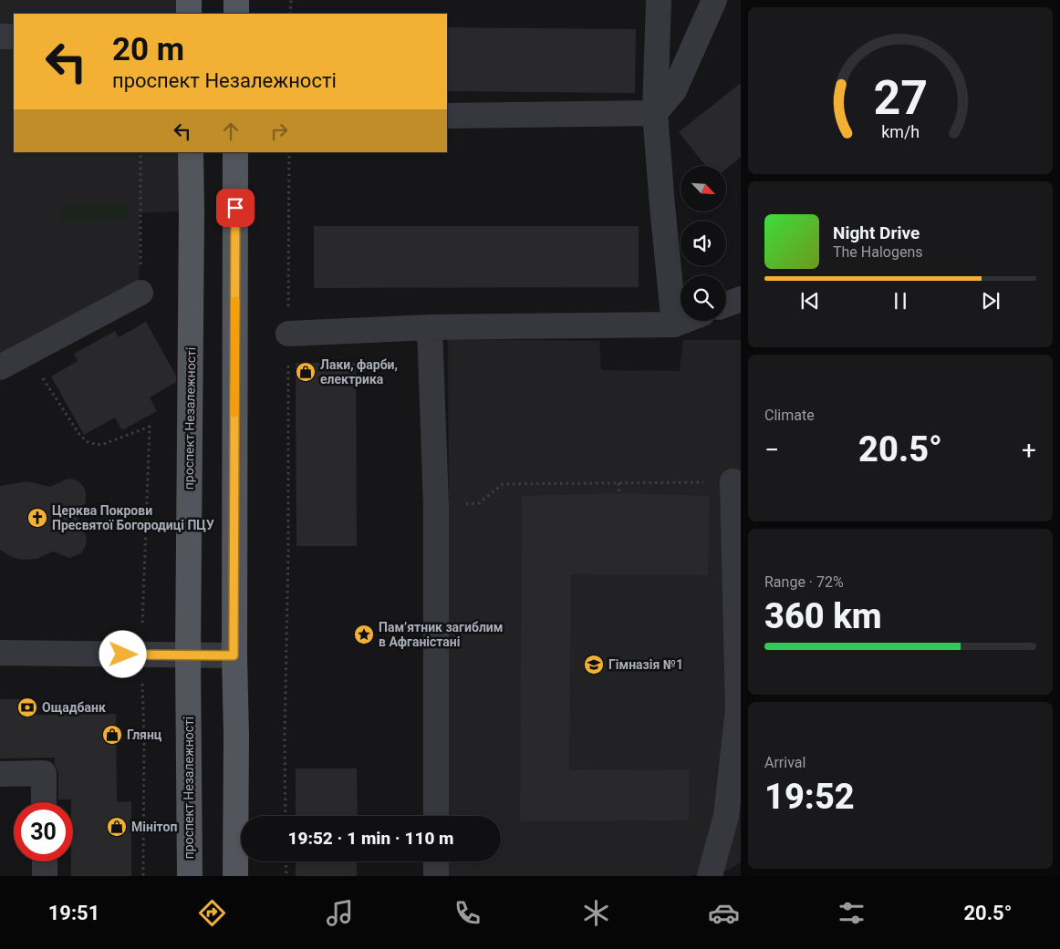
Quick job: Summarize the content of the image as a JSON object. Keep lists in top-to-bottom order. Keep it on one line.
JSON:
{"streets":{"main road":["проспект Незалежності"]},"places":{"shop":["Лаки, фарби, електрика","Глянц","Мінітоп"],"church":["Церква Покрови Пресвятої Богородиці ПЦУ"],"place":["Пам’ятник загиблим в Афганістані"],"school or university":["Гімназія №1"],"bank":["Ощадбанк"]},"north":"bottom right","page":{"turn":["20 m","проспект Незалежності"],"song":["Night Drive","The Halogens"],"tile":["Climate",["Range · 72%","360 km"],["Arrival","19:52"]],"heat":["−","20.5°","+"],"limit":"30","trip":"19:52 · 1 min · 110 m","tabs":["19:51","20.5°"],"gauge":["27","km/h"]}}
